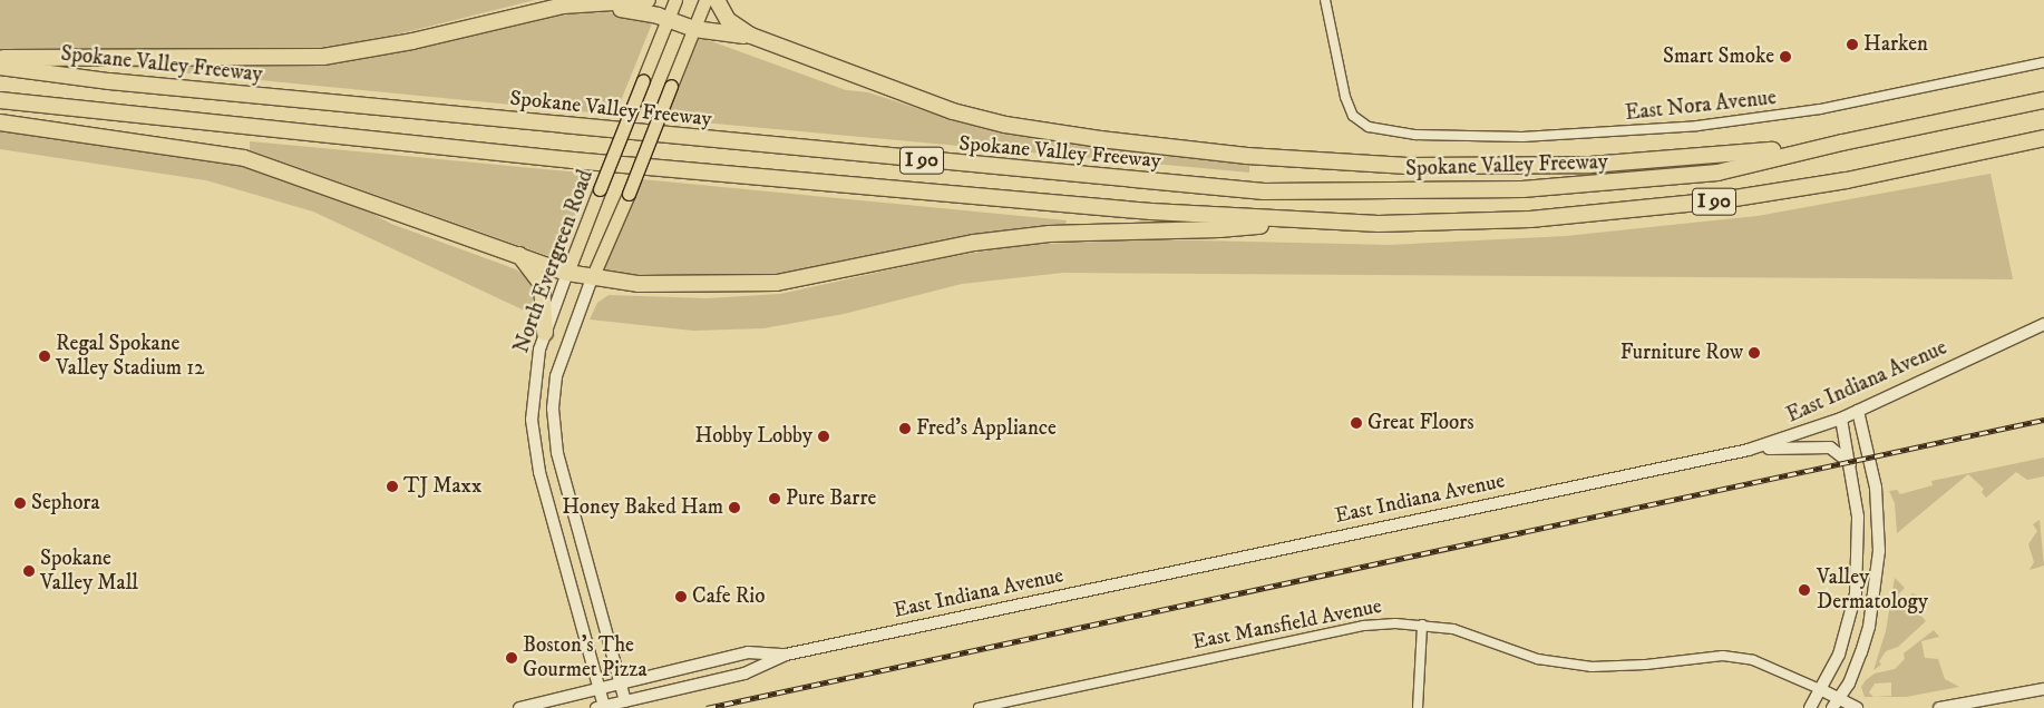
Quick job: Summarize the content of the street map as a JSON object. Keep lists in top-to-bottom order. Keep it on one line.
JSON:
{"streets":{"highway":["Spokane Valley Freeway","I 90"],"main road":["North Evergreen Road","East Indiana Avenue","East Mansfield Avenue"],"street":["East Nora Avenue"]},"crossings":[["North Evergreen Road","East Indiana Avenue"]],"places":["Harken","Smart Smoke","Furniture Row","Regal Spokane Valley Stadium 12","Great Floors","Fred's Appliance","Hobby Lobby","TJ Maxx","Pure Barre","Sephora","Honey Baked Ham","Spokane Valley Mall","Valley Dermatology","Cafe Rio","Boston's The Gourmet Pizza"]}
